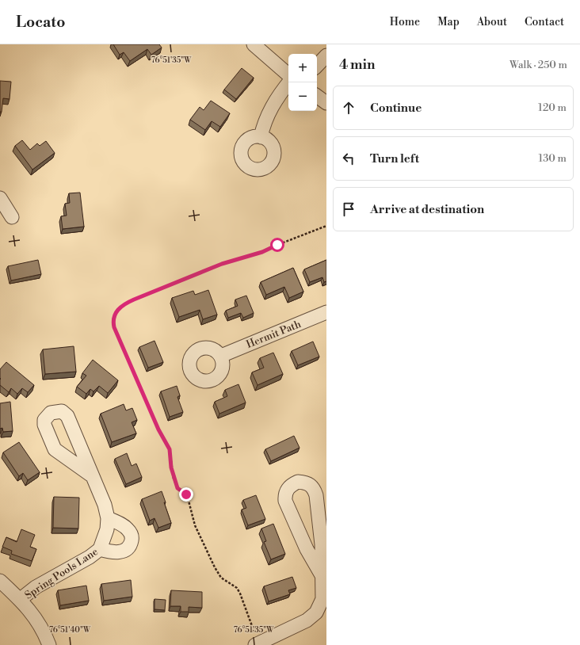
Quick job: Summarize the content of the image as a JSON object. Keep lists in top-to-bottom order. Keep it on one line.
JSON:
{"streets":{"street":["Hermit Path","Spring Pools Lane"]},"page":{"header":"Locato","nav":["Home","Map","About","Contact"],"heading":["4 min","Walk · 250 m"],"map_buttons":["+","−"],"list":[["Continue","120 m"],["Turn left","130 m"],"Arrive at destination"]},"coordinates":["76°51'35\"W","76°51'40\"W"]}
